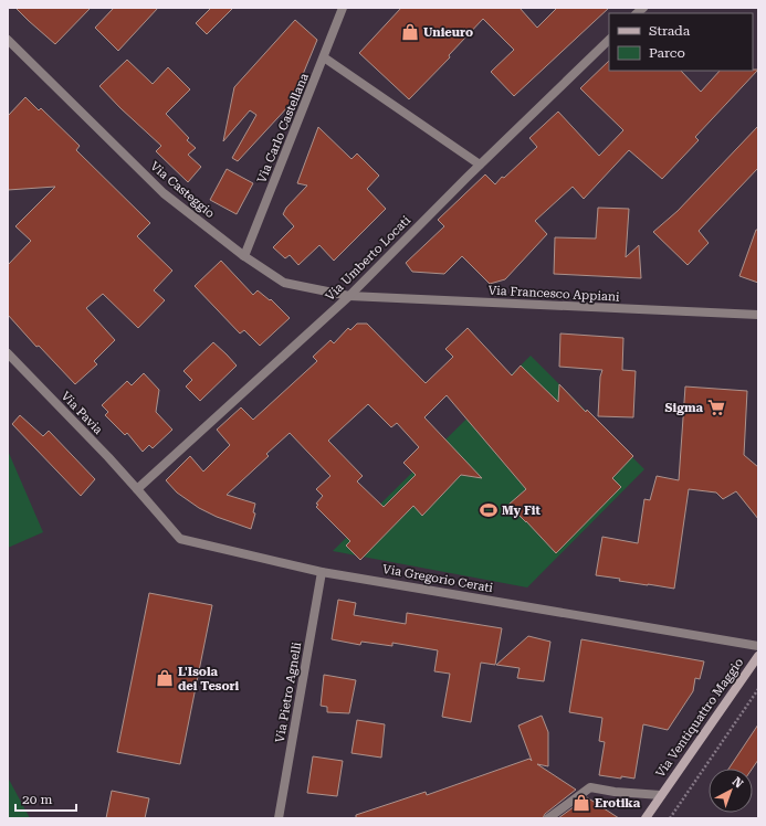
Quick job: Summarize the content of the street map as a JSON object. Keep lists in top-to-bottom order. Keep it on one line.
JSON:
{"streets":{"main road":["Via Ventiquattro Maggio"],"street":["Via Carlo Castellana","Via Casteggio","Via Umberto Locati","Via Francesco Appiani","Via Pavia","Via Gregorio Cerati","Via Pietro Agnelli"]},"crossings":[["Via Carlo Castellana","Via Casteggio"],["Via Casteggio","Via Umberto Locati"],["Via Casteggio","Via Francesco Appiani"],["Via Umberto Locati","Via Francesco Appiani"],["Via Umberto Locati","Via Pavia"],["Via Umberto Locati","Via Gregorio Cerati"],["Via Pavia","Via Gregorio Cerati"],["Via Gregorio Cerati","Via Pietro Agnelli"]],"places":{"shop":["Unieuro","L'Isola dei Tesori","Erotika"],"supermarket":["Sigma"],"sports":["My Fit"]},"legend":["Strada","Parco"],"scale_bar":"20 m","north":"top right"}
